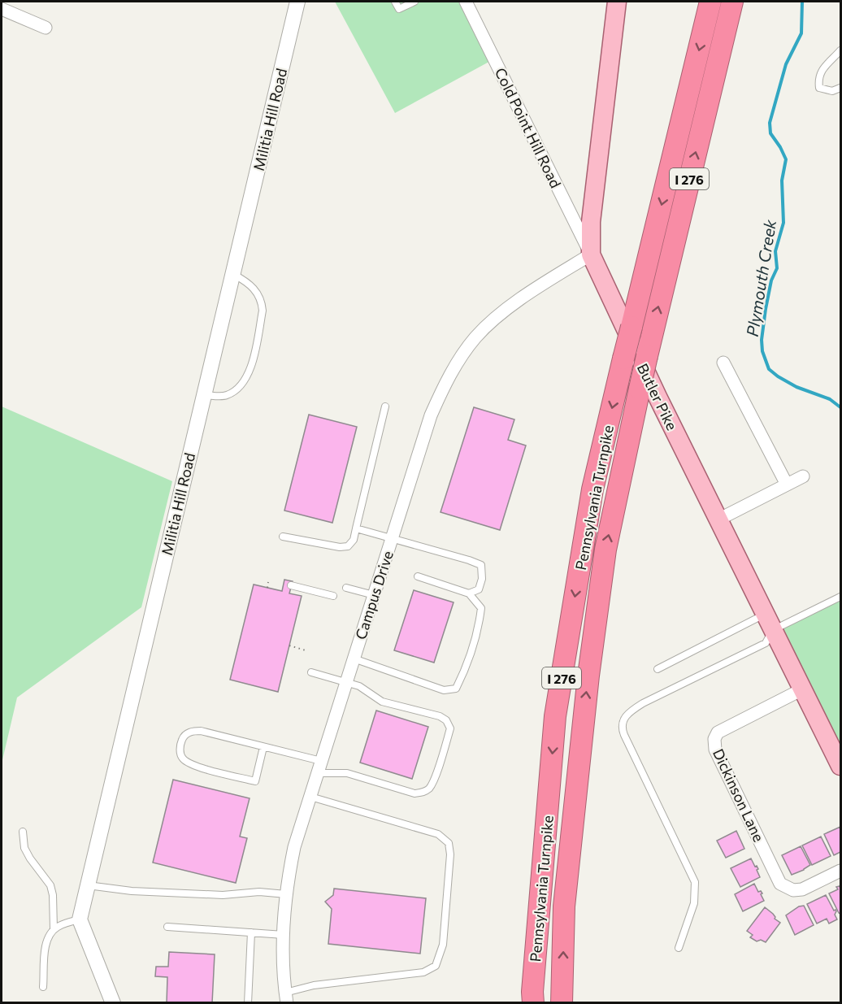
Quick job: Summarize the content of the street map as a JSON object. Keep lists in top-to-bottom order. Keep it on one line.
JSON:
{"streets":{"highway":["I 276","Pennsylvania Turnpike"],"main road":["Butler Pike"],"street":["Militia Hill Road","Cold Point Hill Road","Campus Drive","Dickinson Lane"]},"crossings":[["Cold Point Hill Road","Butler Pike"],["Cold Point Hill Road","Campus Drive"],["Butler Pike","Campus Drive"],["Butler Pike","Dickinson Lane"]],"water":["Plymouth Creek"]}
